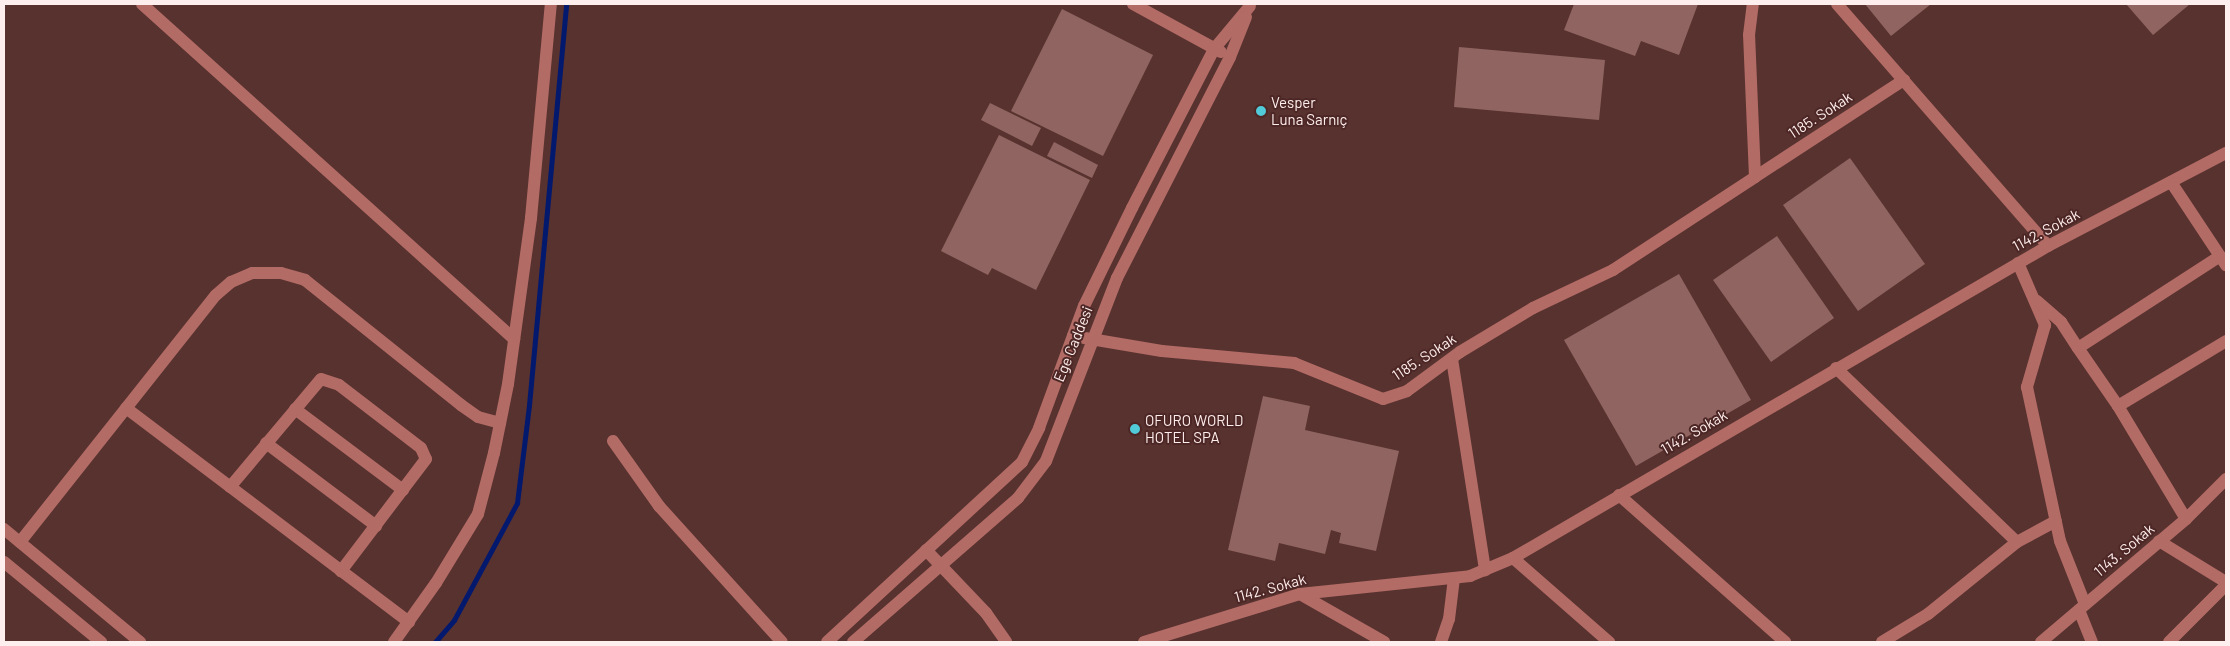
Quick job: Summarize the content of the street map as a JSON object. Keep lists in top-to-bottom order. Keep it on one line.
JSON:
{"streets":{"street":["1185. Sokak","1142. Sokak","Ege Caddesi","1143. Sokak"]},"crossings":[["1185. Sokak","Ege Caddesi"]],"places":["Vesper Luna Sarnıç","OFURO WORLD HOTEL SPA"]}
